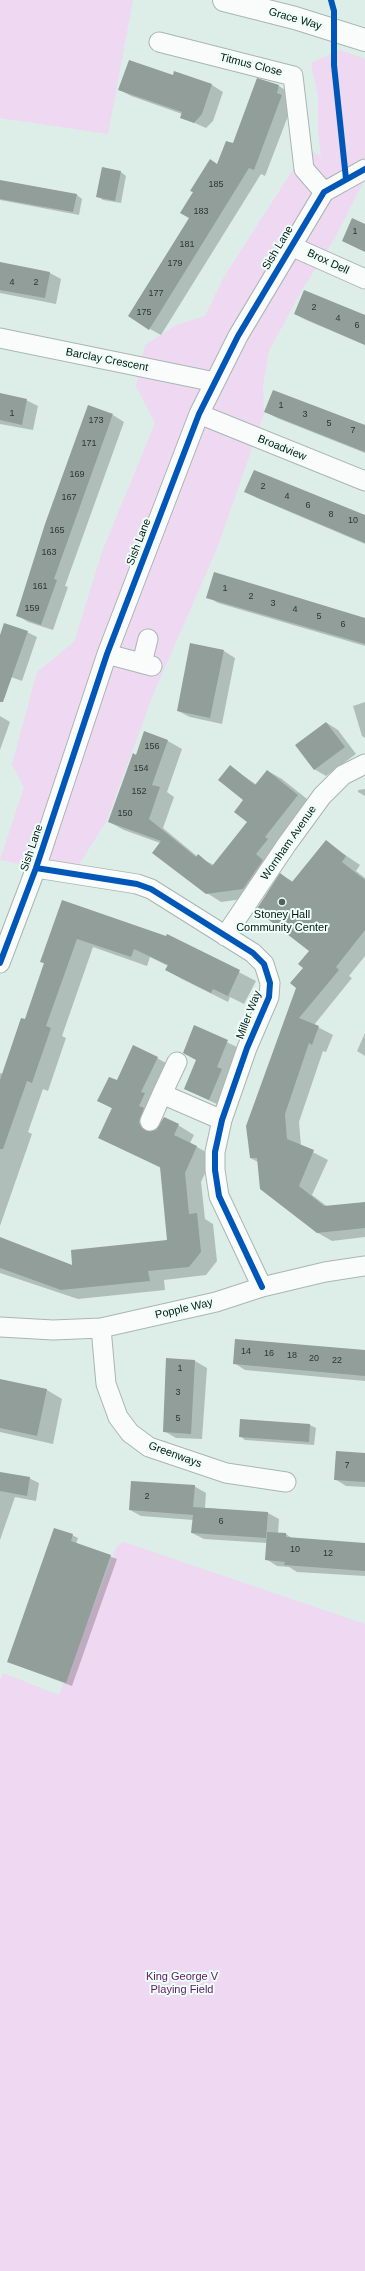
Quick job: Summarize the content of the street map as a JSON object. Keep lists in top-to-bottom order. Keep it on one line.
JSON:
{"streets":{"street":["Grace Way","Titmus Close","Sish Lane","Brox Dell","Barclay Crescent","Broadview","Wornham Avenue","Miller Way","Popple Way","Greenways"]},"crossings":[["Titmus Close","Sish Lane"],["Sish Lane","Brox Dell"],["Sish Lane","Barclay Crescent"],["Sish Lane","Broadview"],["Sish Lane","Miller Way"],["Wornham Avenue","Miller Way"],["Miller Way","Popple Way"],["Popple Way","Greenways"]],"parks":["King George V Playing Field"],"places":["Stoney Hall Community Center"],"house_numbers":["185","183","1","181","179","4","2","177","2","175","4","6","1","1","3","173","5","7","171","169","2","4","167","6","8","10","165","163","161","1","2","3","159","4","5","6","156","154","152","150","14","16","18","20","22","1","3","5","7","2","6","10","12"]}
